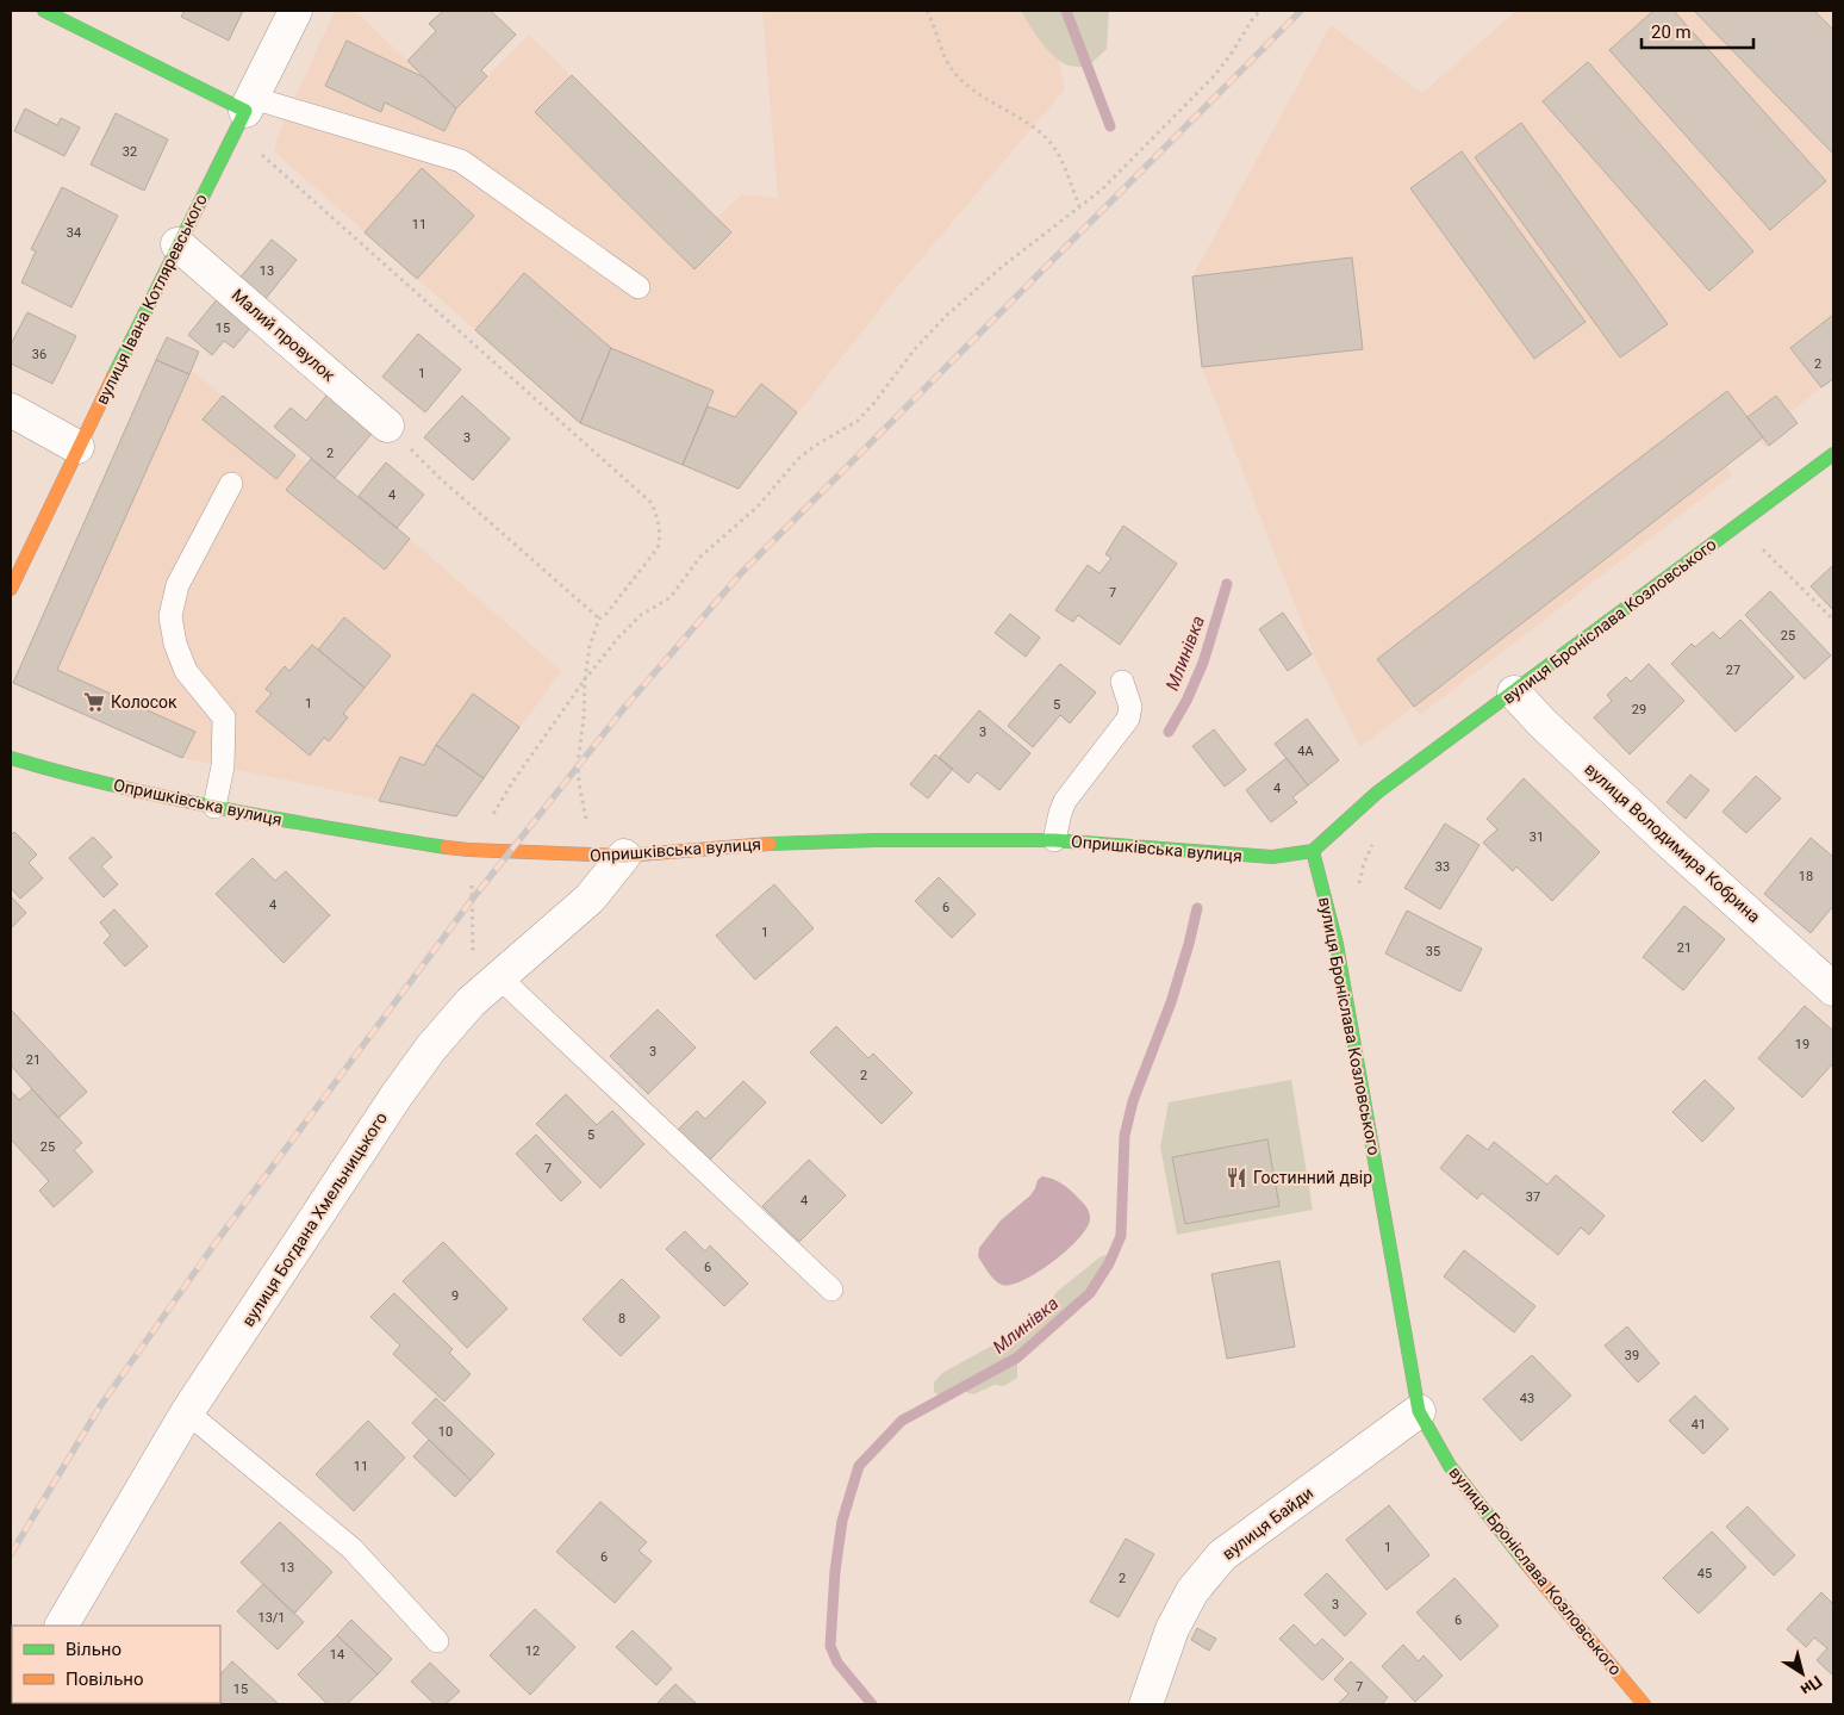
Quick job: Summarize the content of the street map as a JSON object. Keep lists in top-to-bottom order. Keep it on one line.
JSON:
{"streets":{"street":["вулиця Івана Котляревського","Малий провулок","вулиця Броніслава Козловського","Опришківська вулиця","вулиця Володимира Кобрина","вулиця Богдана Хмельницького","вулиця Байди"]},"crossings":[["вулиця Івана Котляревського","Малий провулок"],["вулиця Броніслава Козловського","Опришківська вулиця"],["вулиця Броніслава Козловського","вулиця Володимира Кобрина"],["вулиця Броніслава Козловського","вулиця Байди"],["Опришківська вулиця","вулиця Богдана Хмельницького"]],"water":["Млинівка"],"places":{"supermarket":["Колосок"],"restaurant":["Гостинний двір"]},"house_numbers":["32","11","34","13","15","36","2","1","3","2","4","7","25","27","1","5","29","3","4А","4","31","33","18","4","6","1","21","35","19","3","21","2","5","25","7","37","4","6","9","8","39","43","41","10","11","1","6","13","45","2","3","13/1","6","12","14","7","15"],"legend":["Вільно","Повільно"],"scale_bar":"20 m","north":"bottom right"}
